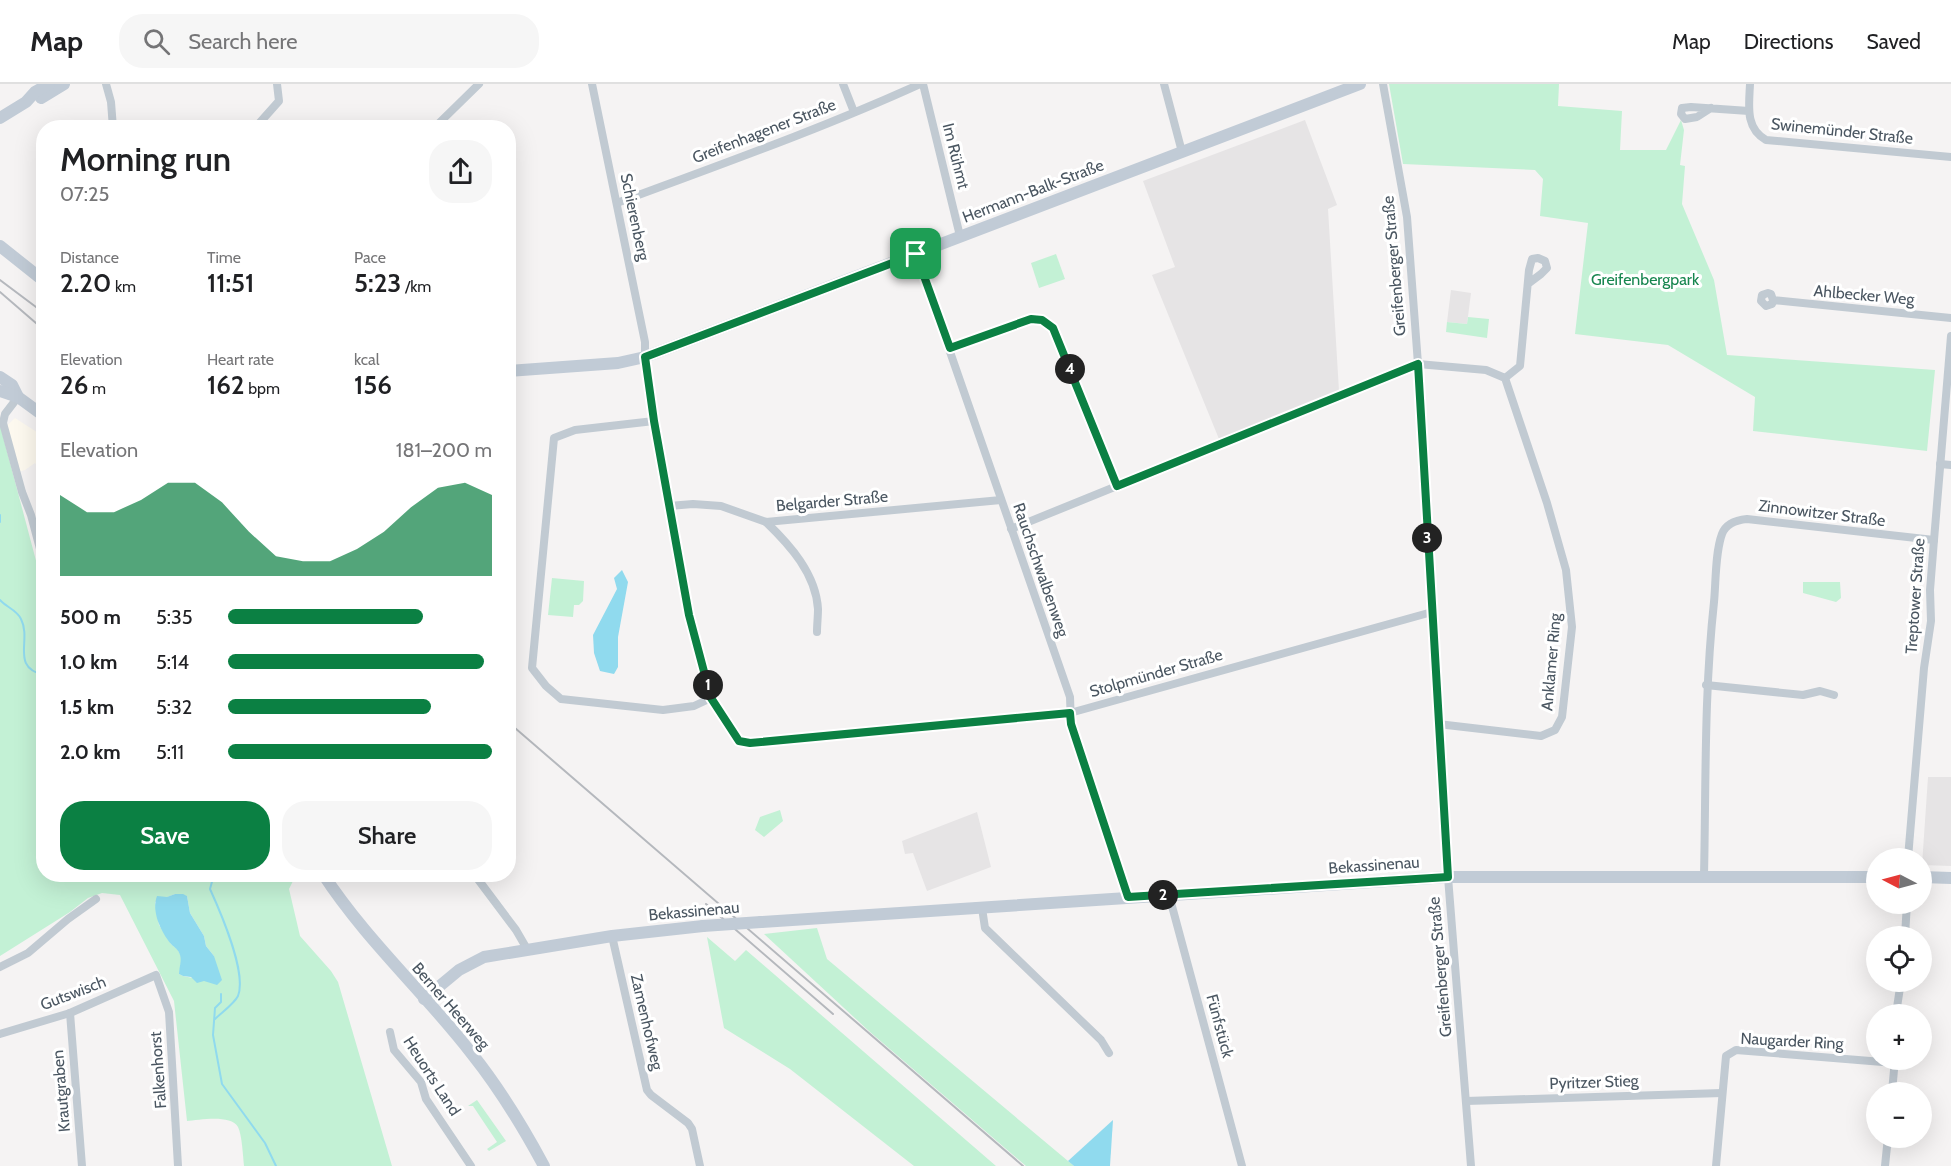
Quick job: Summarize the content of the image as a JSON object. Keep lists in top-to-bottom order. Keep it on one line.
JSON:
{"streets":{"street":["Greifenhagener Straße","Swinemünder Straße","Im Rühmt","Hermann-Balk-Straße","Schierenberg","Greifenberger Straße","Ahlbecker Weg","Belgarder Straße","Zinnowitzer Straße","Rauchschwalbenweg","Treptower Straße","Anklamer Ring","Stolpmünder Straße","Bekassinenau","Gutswisch","Berner Heerweg","Zamenhofweg","Fünfstück","Naugarder Ring","Falkenhorst","Heuorts Land","Pyritzer Stieg","Krautgraben"]},"crossings":[["Greifenhagener Straße","Im Rühmt"],["Greifenhagener Straße","Schierenberg"],["Im Rühmt","Hermann-Balk-Straße"],["Hermann-Balk-Straße","Schierenberg"],["Hermann-Balk-Straße","Rauchschwalbenweg"],["Schierenberg","Belgarder Straße"],["Schierenberg","Stolpmünder Straße"],["Greifenberger Straße","Anklamer Ring"],["Greifenberger Straße","Stolpmünder Straße"],["Greifenberger Straße","Bekassinenau"],["Greifenberger Straße","Pyritzer Stieg"],["Belgarder Straße","Rauchschwalbenweg"],["Zinnowitzer Straße","Treptower Straße"],["Zinnowitzer Straße","Bekassinenau"],["Rauchschwalbenweg","Stolpmünder Straße"],["Rauchschwalbenweg","Bekassinenau"],["Bekassinenau","Berner Heerweg"],["Bekassinenau","Zamenhofweg"],["Bekassinenau","Fünfstück"],["Gutswisch","Falkenhorst"],["Gutswisch","Krautgraben"],["Naugarder Ring","Pyritzer Stieg"]],"parks":["Greifenbergpark"],"north":"left","page":{"header":"Map","search":"Search here","nav":["Map","Directions","Saved"],"heading":["Morning run","07:25"],"stats":[["Distance","2.20 km"],["Time","11:51"],["Pace","5:23 /km"],["Elevation","26 m"],["Heart rate","162 bpm"],["kcal","156"]],"pins":["4","3","1","2"],"chart":["Elevation","181–200 m"],"list":[{"name":"500 m","note":"5:35"},{"name":"1.0 km","note":"5:14"},{"name":"1.5 km","note":"5:32"},{"name":"2.0 km","note":"5:11"}],"buttons":["Save","Share"],"map_buttons":["+","−"]}}
